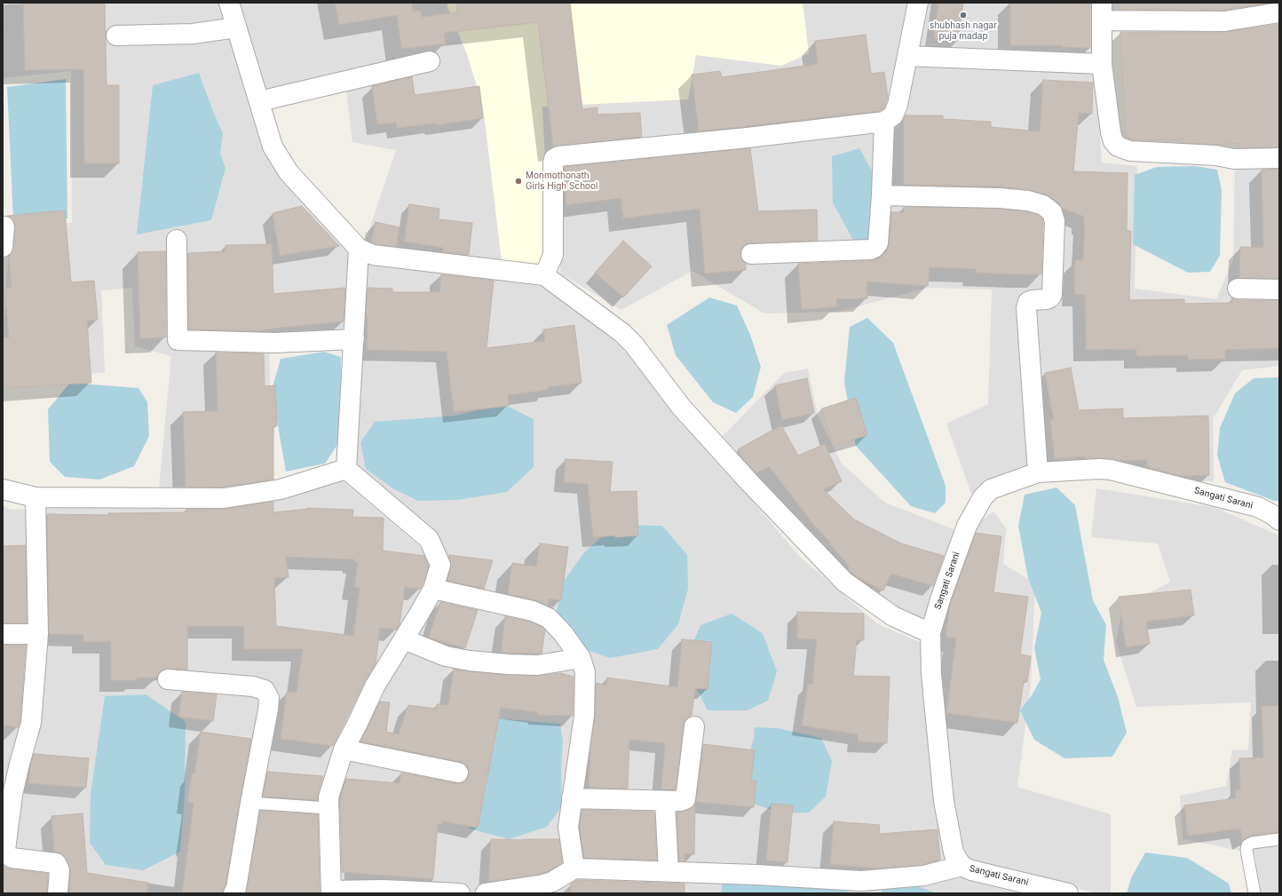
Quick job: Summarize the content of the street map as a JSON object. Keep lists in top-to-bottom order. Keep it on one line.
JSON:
{"streets":{"street":["Sangati Sarani"]},"places":["shubhash nagar puja madap","Monmothonath Girls High School"]}
